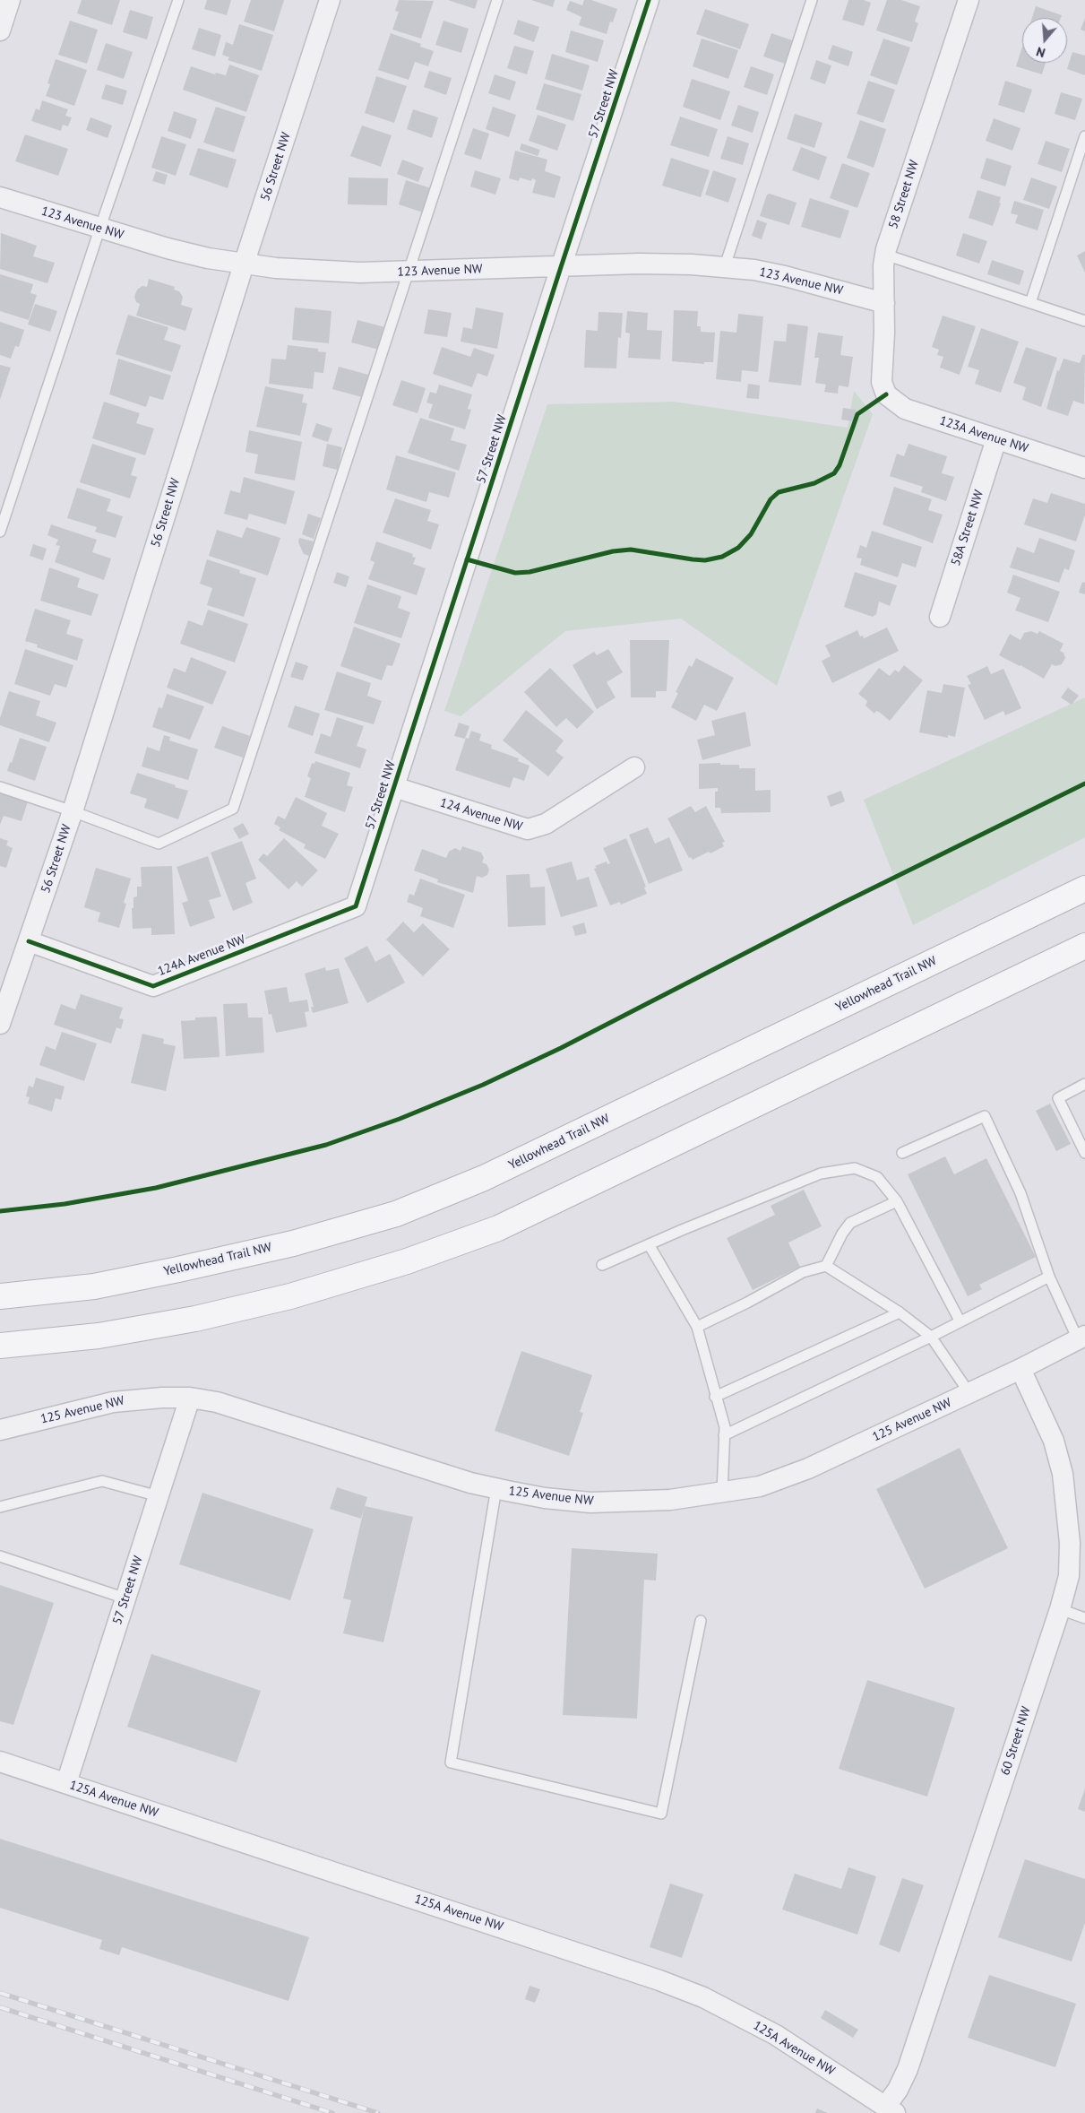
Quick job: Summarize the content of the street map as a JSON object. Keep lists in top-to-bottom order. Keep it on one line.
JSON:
{"streets":{"highway":["Yellowhead Trail NW"],"street":["57 Street NW","56 Street NW","58 Street NW","123 Avenue NW","123A Avenue NW","58A Street NW","124 Avenue NW","124A Avenue NW","125 Avenue NW","60 Street NW","125A Avenue NW"]},"crossings":[["57 Street NW","123 Avenue NW"],["57 Street NW","124 Avenue NW"],["57 Street NW","124A Avenue NW"],["57 Street NW","125 Avenue NW"],["57 Street NW","125A Avenue NW"],["56 Street NW","123 Avenue NW"],["56 Street NW","124A Avenue NW"],["58 Street NW","123 Avenue NW"],["58 Street NW","123A Avenue NW"],["123A Avenue NW","58A Street NW"],["125 Avenue NW","60 Street NW"],["60 Street NW","125A Avenue NW"]],"north":"bottom"}
